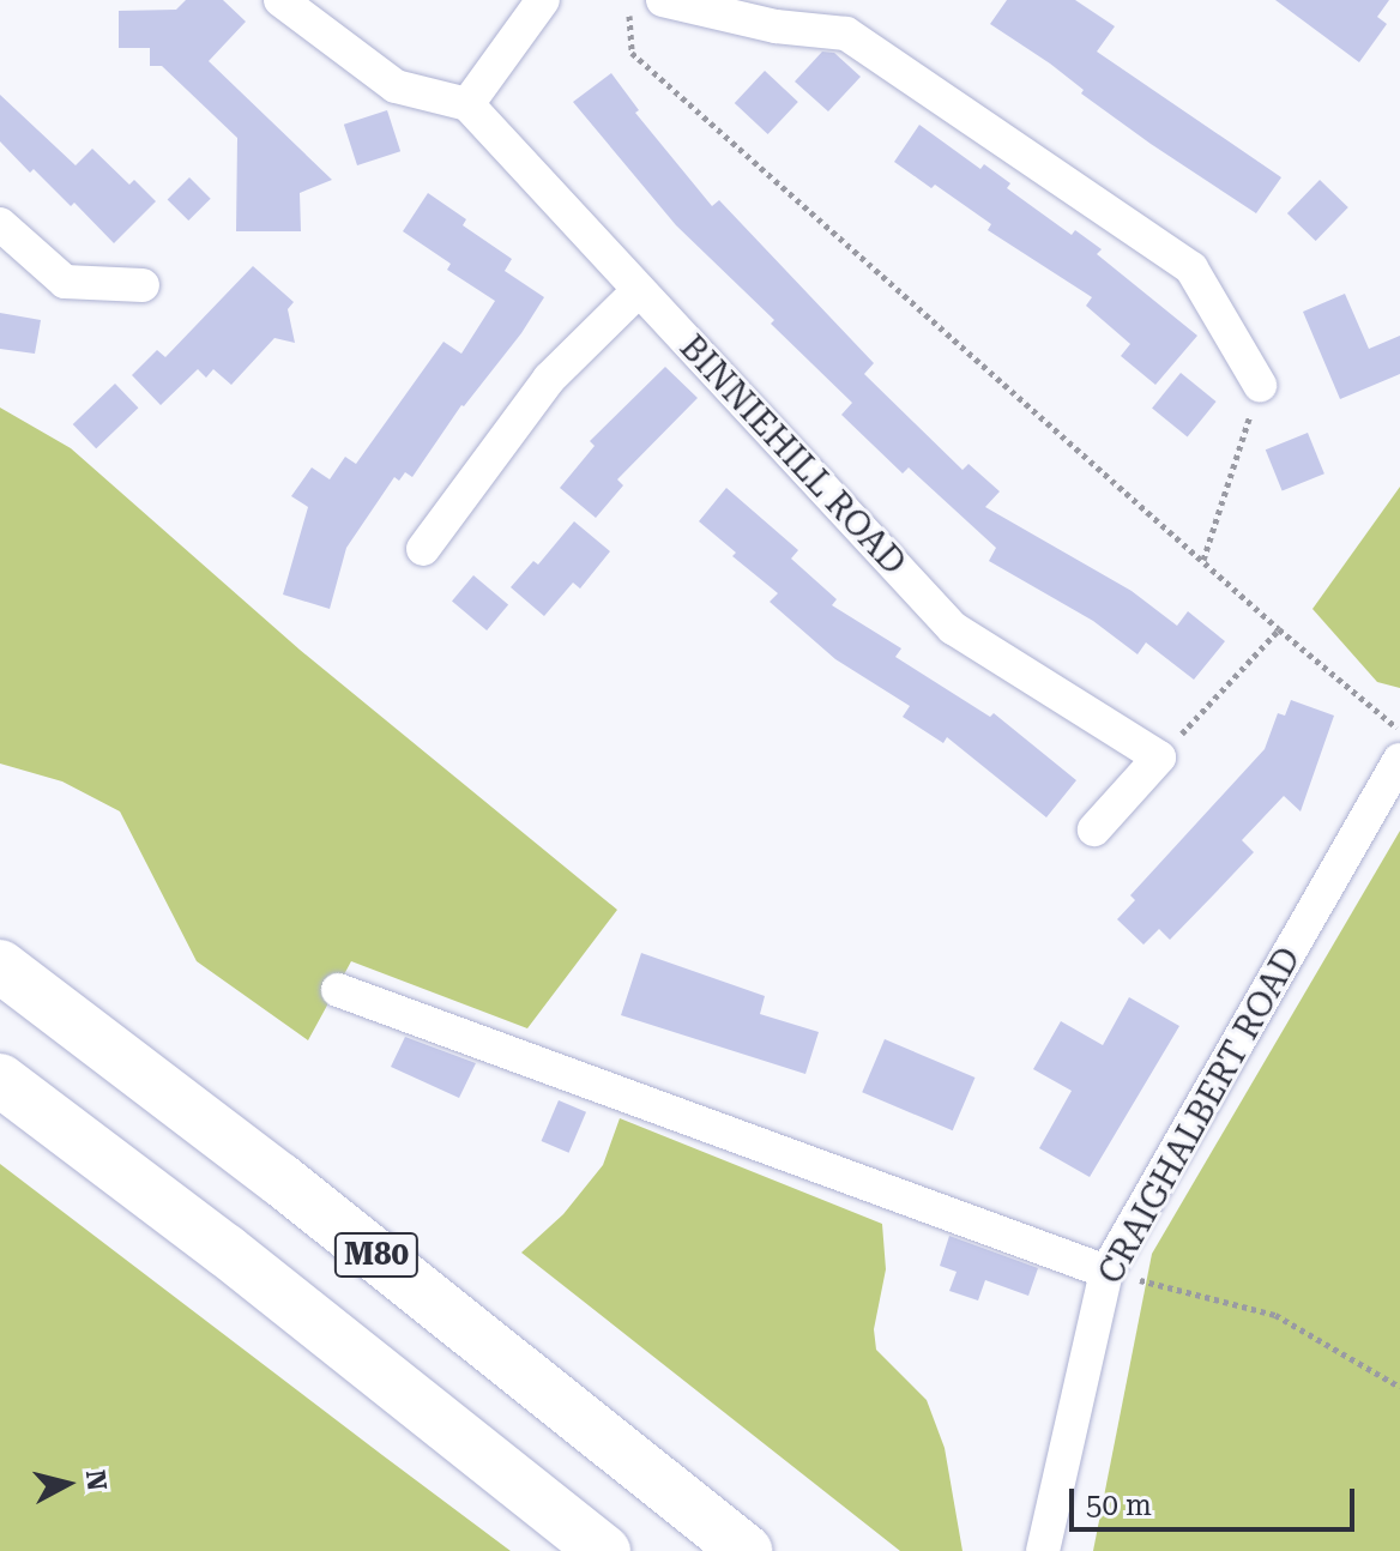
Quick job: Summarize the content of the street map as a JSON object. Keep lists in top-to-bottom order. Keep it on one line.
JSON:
{"streets":{"highway":["M80"],"street":["BINNIEHILL ROAD","CRAIGHALBERT ROAD"]},"scale_bar":"50 m","north":"right"}
